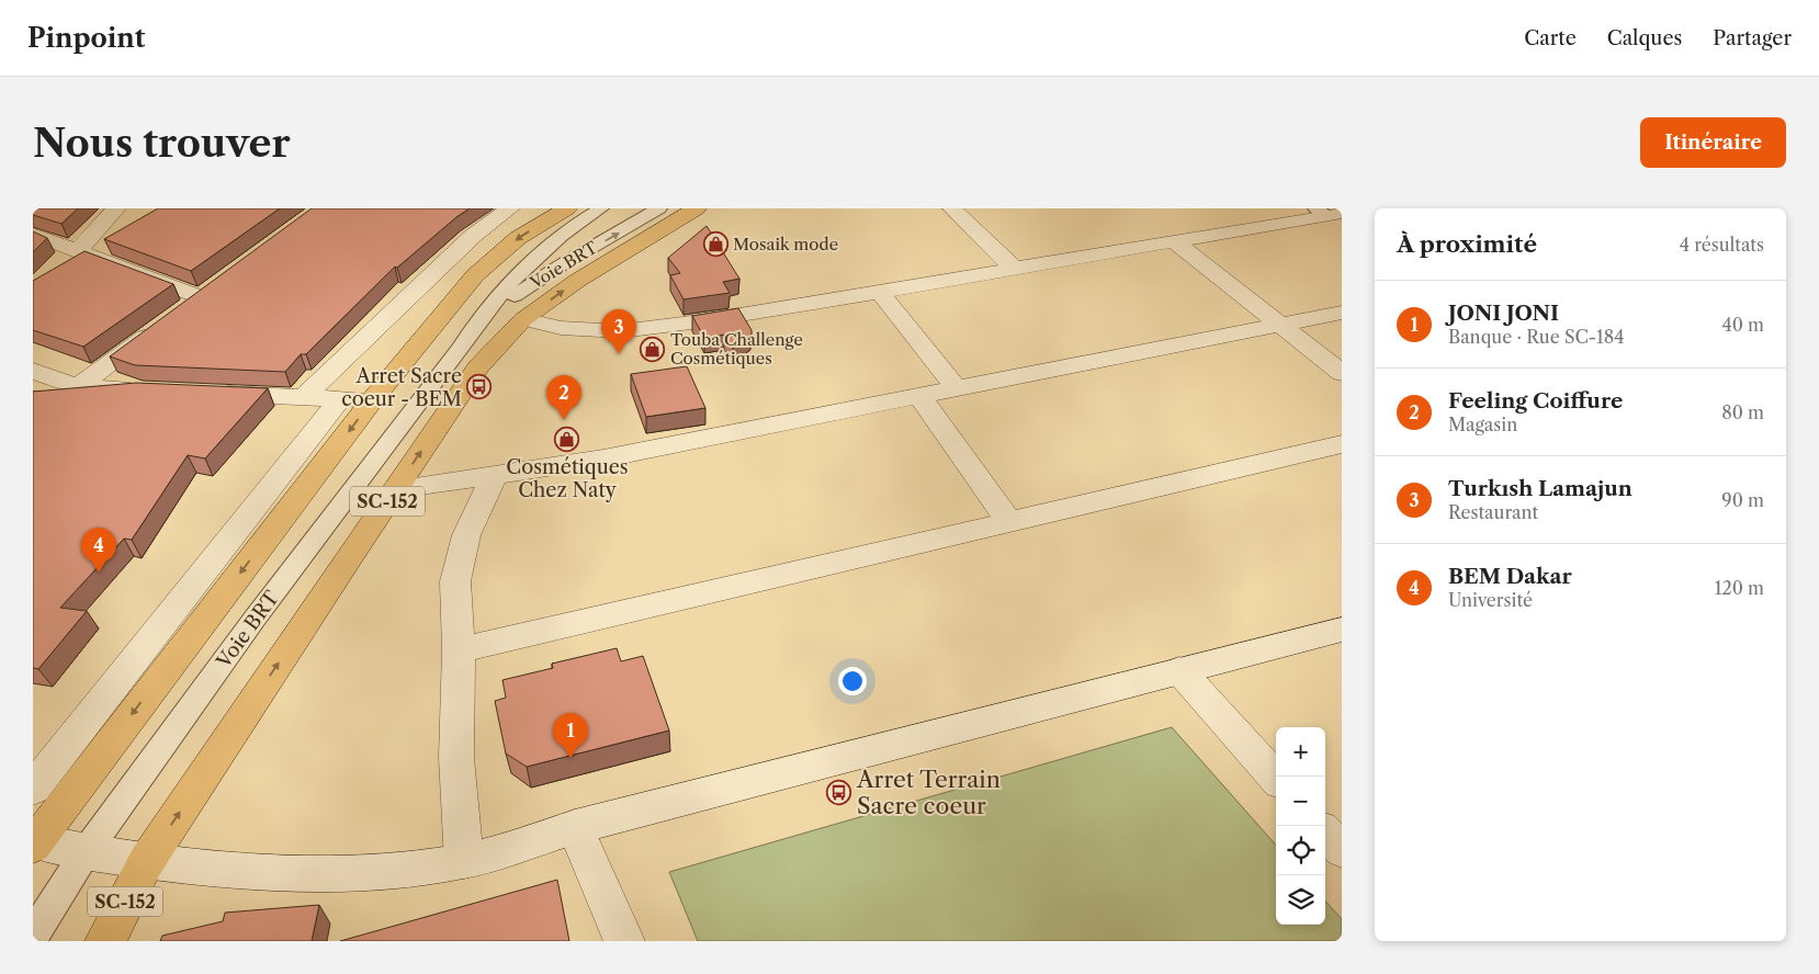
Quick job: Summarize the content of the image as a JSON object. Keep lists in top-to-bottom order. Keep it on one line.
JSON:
{"streets":{"main road":["SC-152"],"lane":["Voie BRT"]},"places":{"shop":["Mosaik mode","Touba Challenge Cosmétiques","Cosmétiques Chez Naty"],"bus stop":["Arret Sacre coeur - BEM","Arret Terrain Sacre coeur"]},"page":{"header":"Pinpoint","nav":["Carte","Calques","Partager"],"buttons":"Itinéraire","title":"Nous trouver","heading":["À proximité","4 résultats"],"list":[{"mark":"1","name":"JONI JONI","note":"Banque · Rue SC-184","value":"40 m"},{"mark":"2","name":"Feeling Coiffure","note":"Magasin","value":"80 m"},{"mark":"3","name":"Turkısh Lamajun","note":"Restaurant","value":"90 m"},{"mark":"4","name":"BEM Dakar","note":"Université","value":"120 m"}],"pins":["3","2","4","1"],"map_buttons":["+","−"]}}
